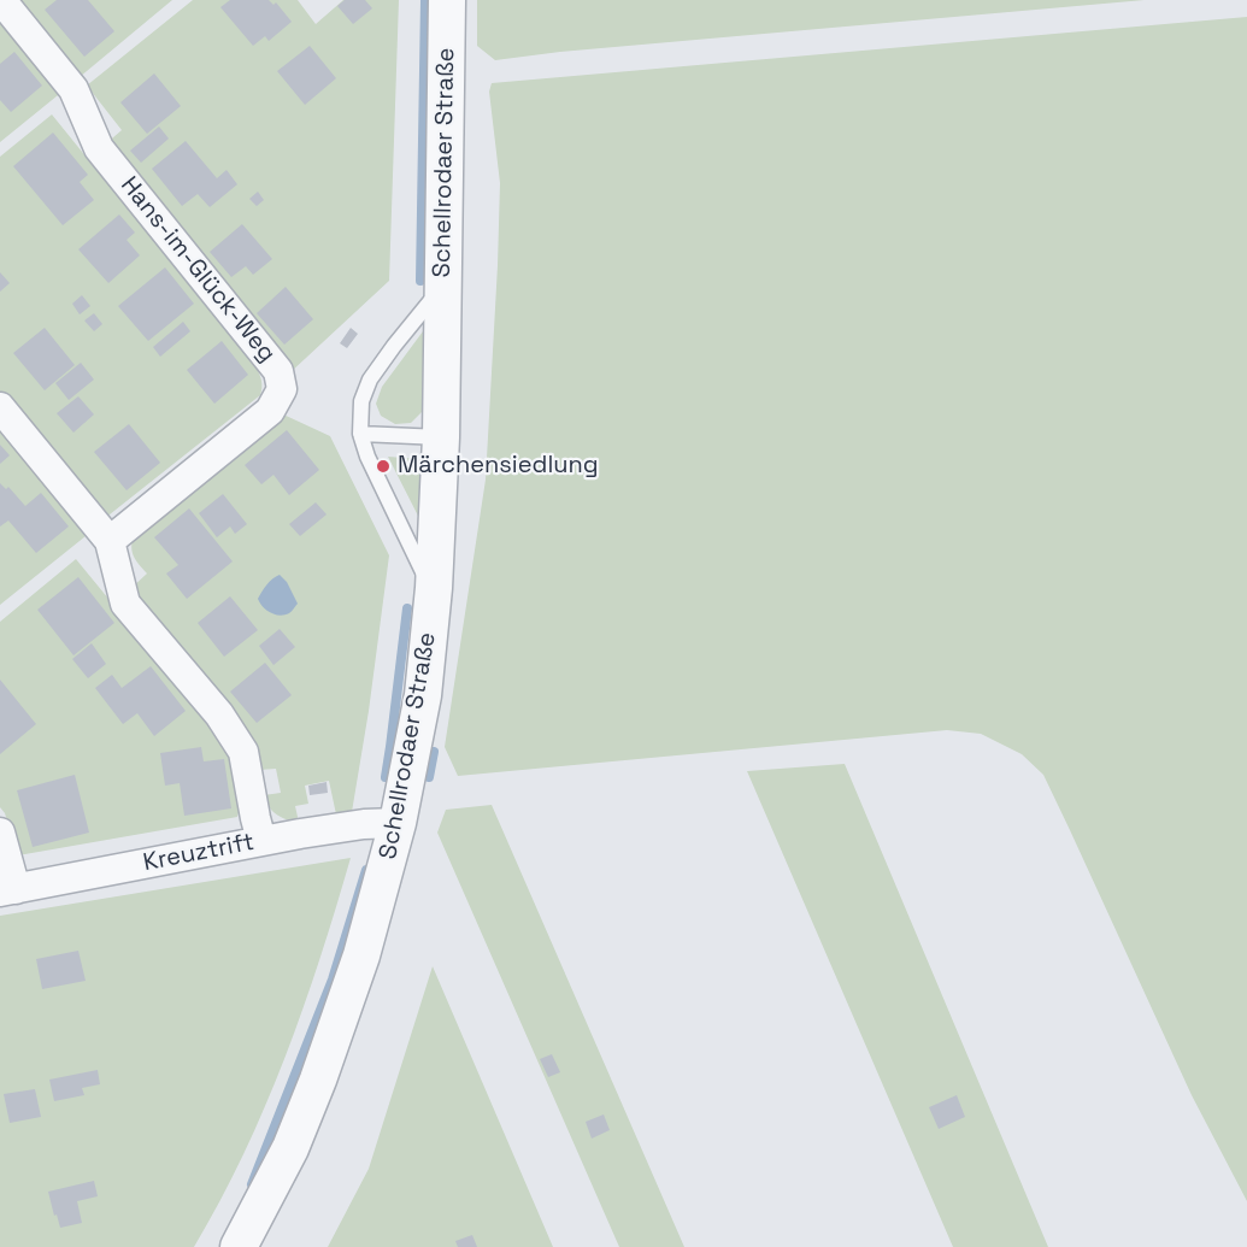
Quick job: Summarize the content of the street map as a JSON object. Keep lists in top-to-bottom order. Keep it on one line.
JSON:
{"streets":{"street":["Schellrodaer Straße","Hans-im-Glück-Weg","Kreuztrift"]},"crossings":[["Schellrodaer Straße","Kreuztrift"]],"places":["Märchensiedlung"]}
